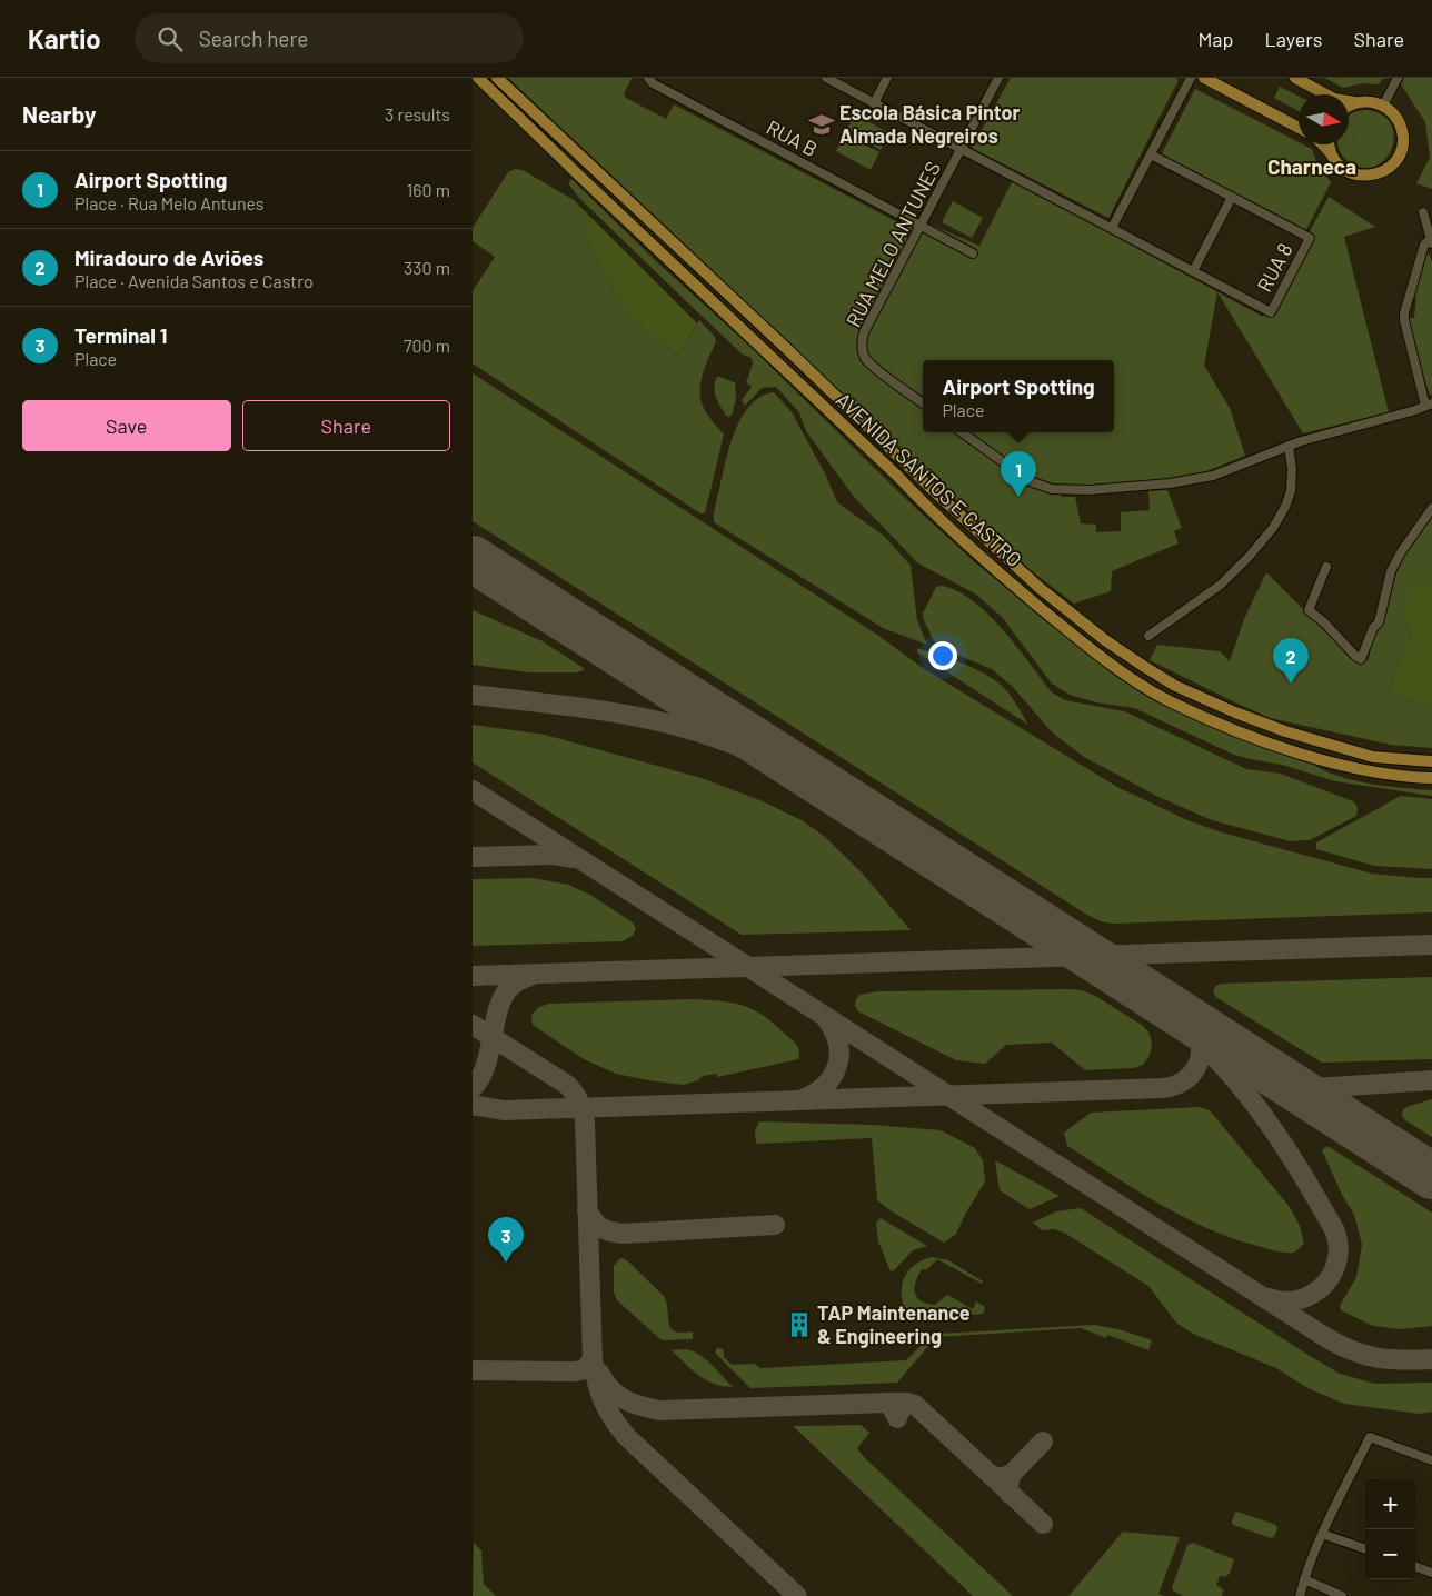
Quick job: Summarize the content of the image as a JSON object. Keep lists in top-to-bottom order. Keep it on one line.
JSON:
{"streets":{"main road":["AVENIDA SANTOS E CASTRO"],"street":["RUA B","RUA MELO ANTUNES","RUA 8"]},"crossings":[["RUA B","RUA MELO ANTUNES"]],"districts":["Charneca"],"places":{"school or university":["Escola Básica Pintor Almada Negreiros"],"building":["TAP Maintenance & Engineering"]},"north":"right","page":{"header":"Kartio","search":"Search here","nav":["Map","Layers","Share"],"heading":["Nearby","3 results"],"list":[{"mark":"1","name":"Airport Spotting","note":"Place · Rua Melo Antunes","value":"160 m"},{"mark":"2","name":"Miradouro de Aviões","note":"Place · Avenida Santos e Castro","value":"330 m"},{"mark":"3","name":"Terminal 1","note":"Place","value":"700 m"}],"popup":["Airport Spotting","Place"],"buttons":["Save","Share"],"pins":["1","2","3"],"map_buttons":["+","−"]}}
